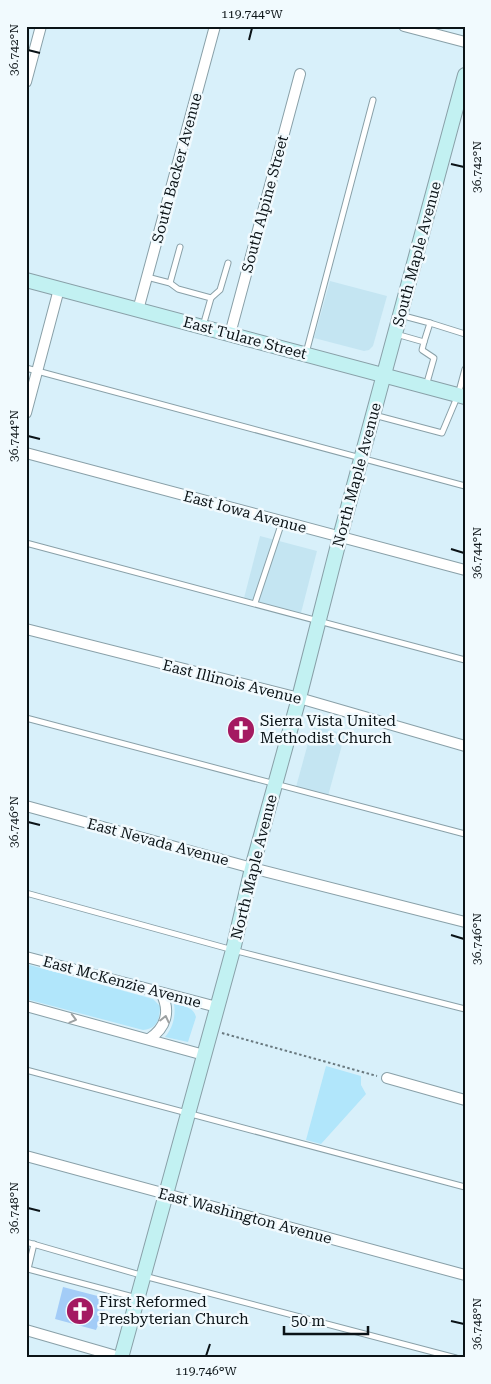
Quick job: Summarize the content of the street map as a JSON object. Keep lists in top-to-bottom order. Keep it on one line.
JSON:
{"streets":{"main road":["South Maple Avenue","East Tulare Street","North Maple Avenue"],"street":["South Backer Avenue","South Alpine Street","East Iowa Avenue","East Illinois Avenue","East Nevada Avenue","East McKenzie Avenue","East Washington Avenue"]},"crossings":[["South Backer Avenue","East Tulare Street"],["South Alpine Street","East Tulare Street"],["South Maple Avenue","East Tulare Street"],["South Maple Avenue","North Maple Avenue"],["East Tulare Street","North Maple Avenue"],["North Maple Avenue","East Iowa Avenue"],["North Maple Avenue","East Illinois Avenue"],["North Maple Avenue","East Nevada Avenue"],["North Maple Avenue","East McKenzie Avenue"],["North Maple Avenue","East Washington Avenue"]],"places":{"church":["Sierra Vista United Methodist Church","First Reformed Presbyterian Church"]},"scale_bar":"50 m","coordinates":["119.744°W","36.742°N","36.744°N","36.746°N","36.748°N","119.746°W"]}
